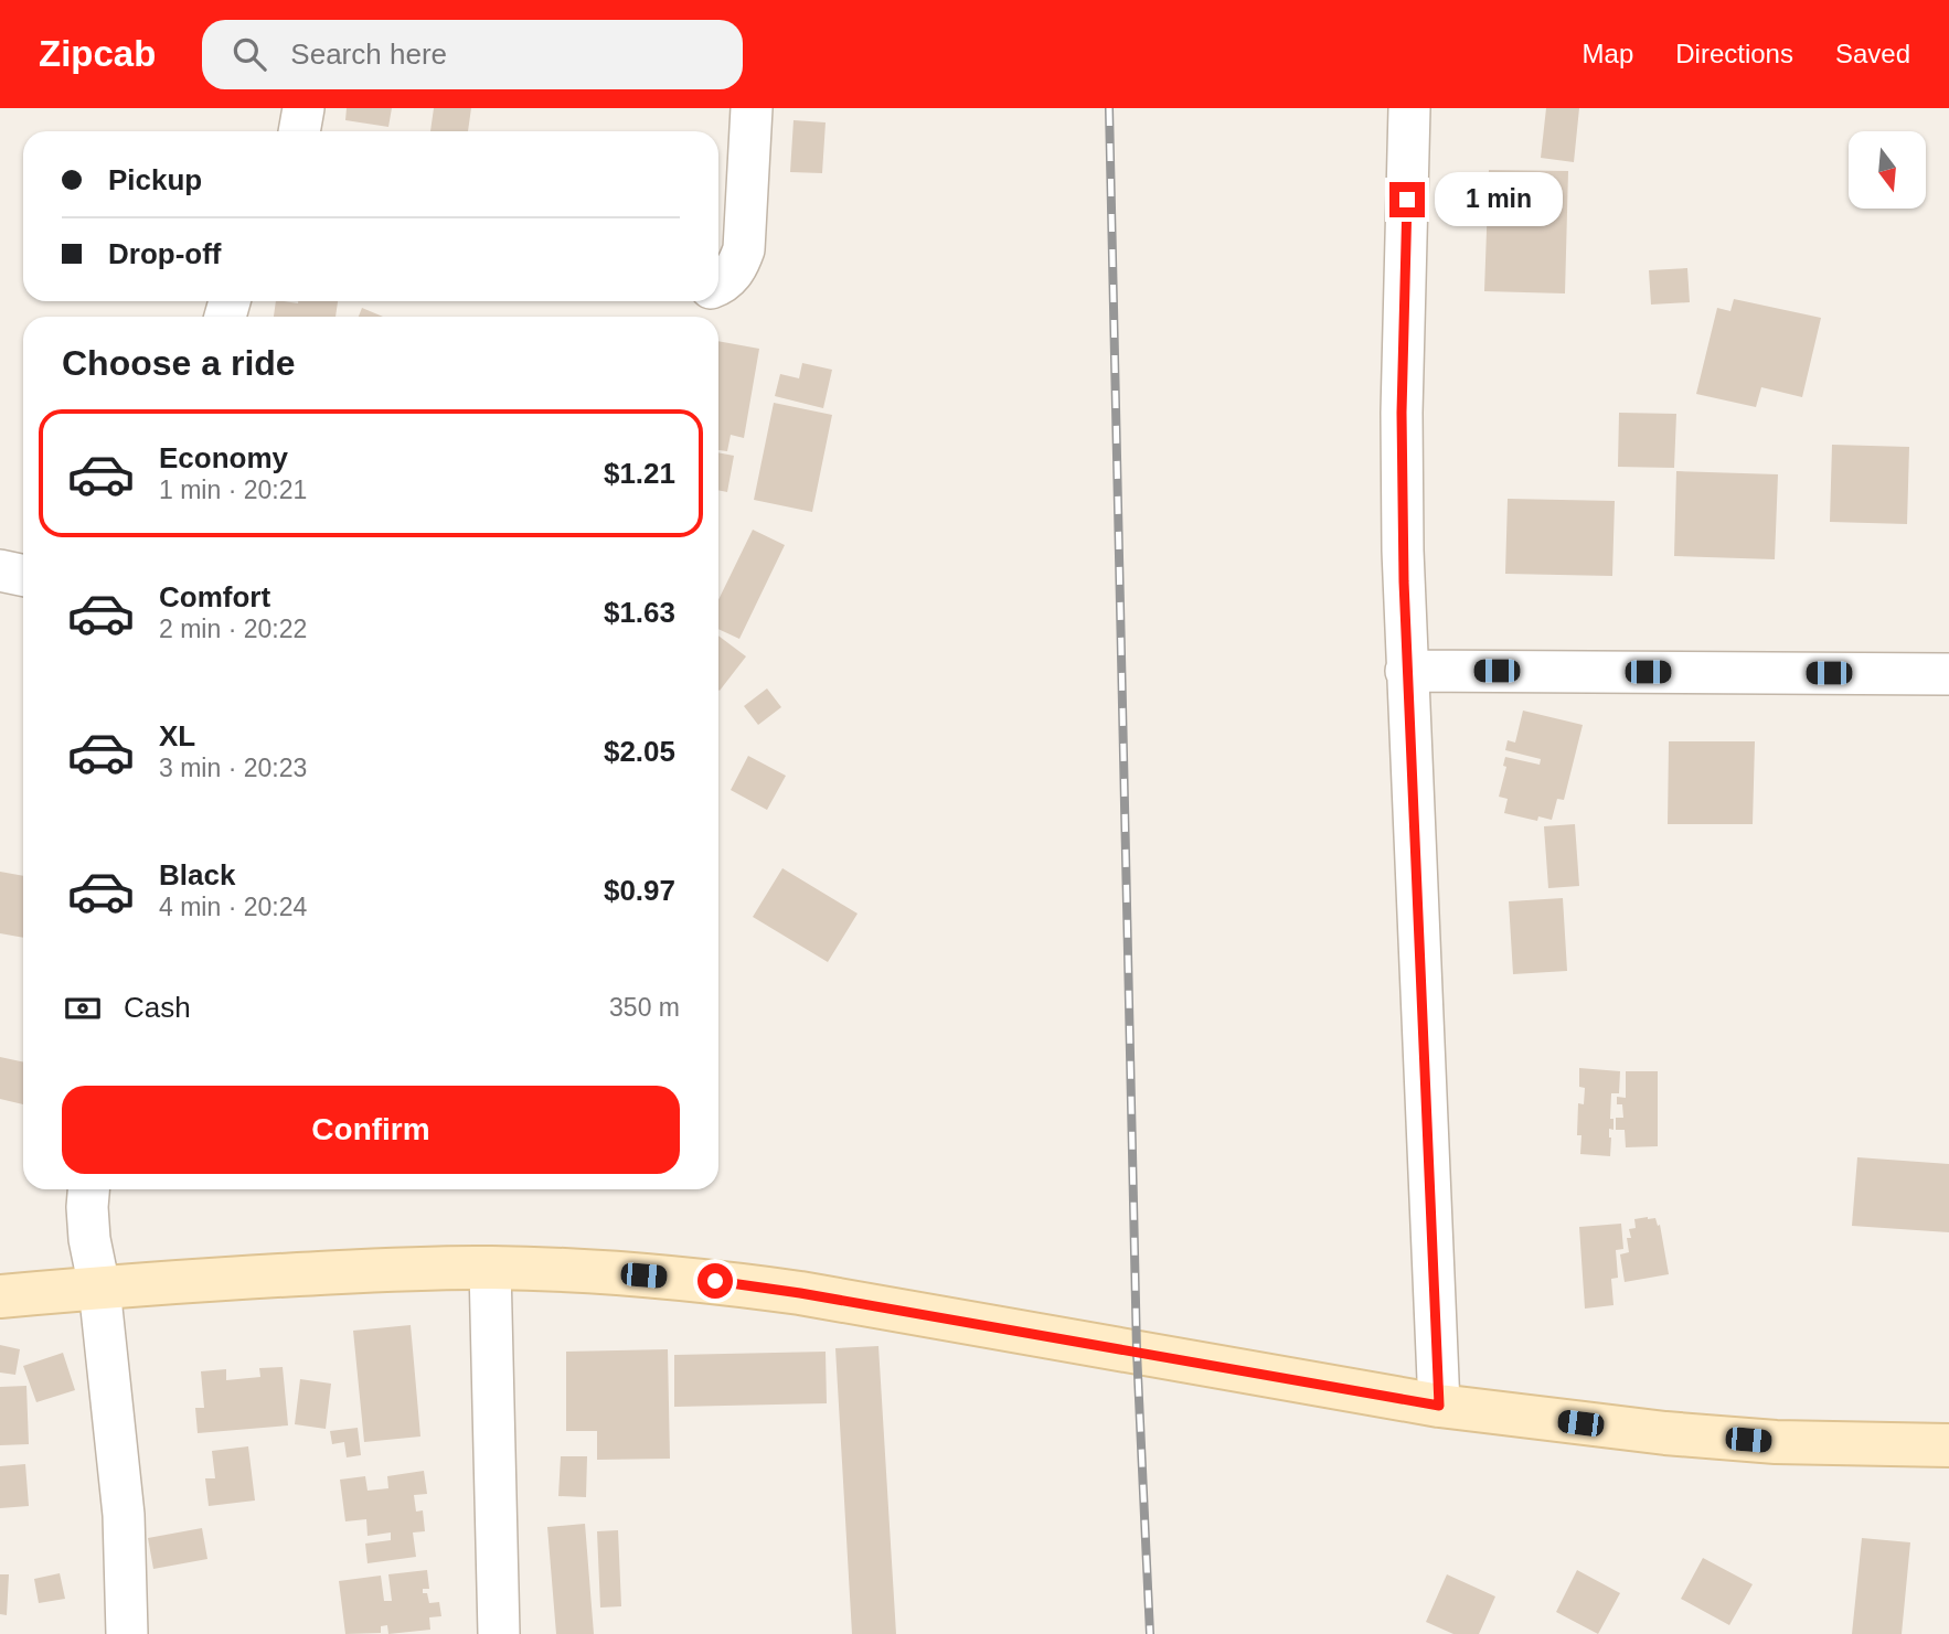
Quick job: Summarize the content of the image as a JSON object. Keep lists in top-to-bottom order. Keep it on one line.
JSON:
{"north":"bottom","page":{"header":"Zipcab","search":"Search here","nav":["Map","Directions","Saved"],"banner":["Pickup","Drop-off"],"bubble":"1 min","heading":"Choose a ride","list":[{"name":"Economy","note":"1 min · 20:21","value":"$1.21"},{"name":"Comfort","note":"2 min · 20:22","value":"$1.63"},{"name":"XL","note":"3 min · 20:23","value":"$2.05"},{"name":"Black","note":"4 min · 20:24","value":"$0.97"}],"pay":["Cash","350 m"],"buttons":"Confirm"}}
